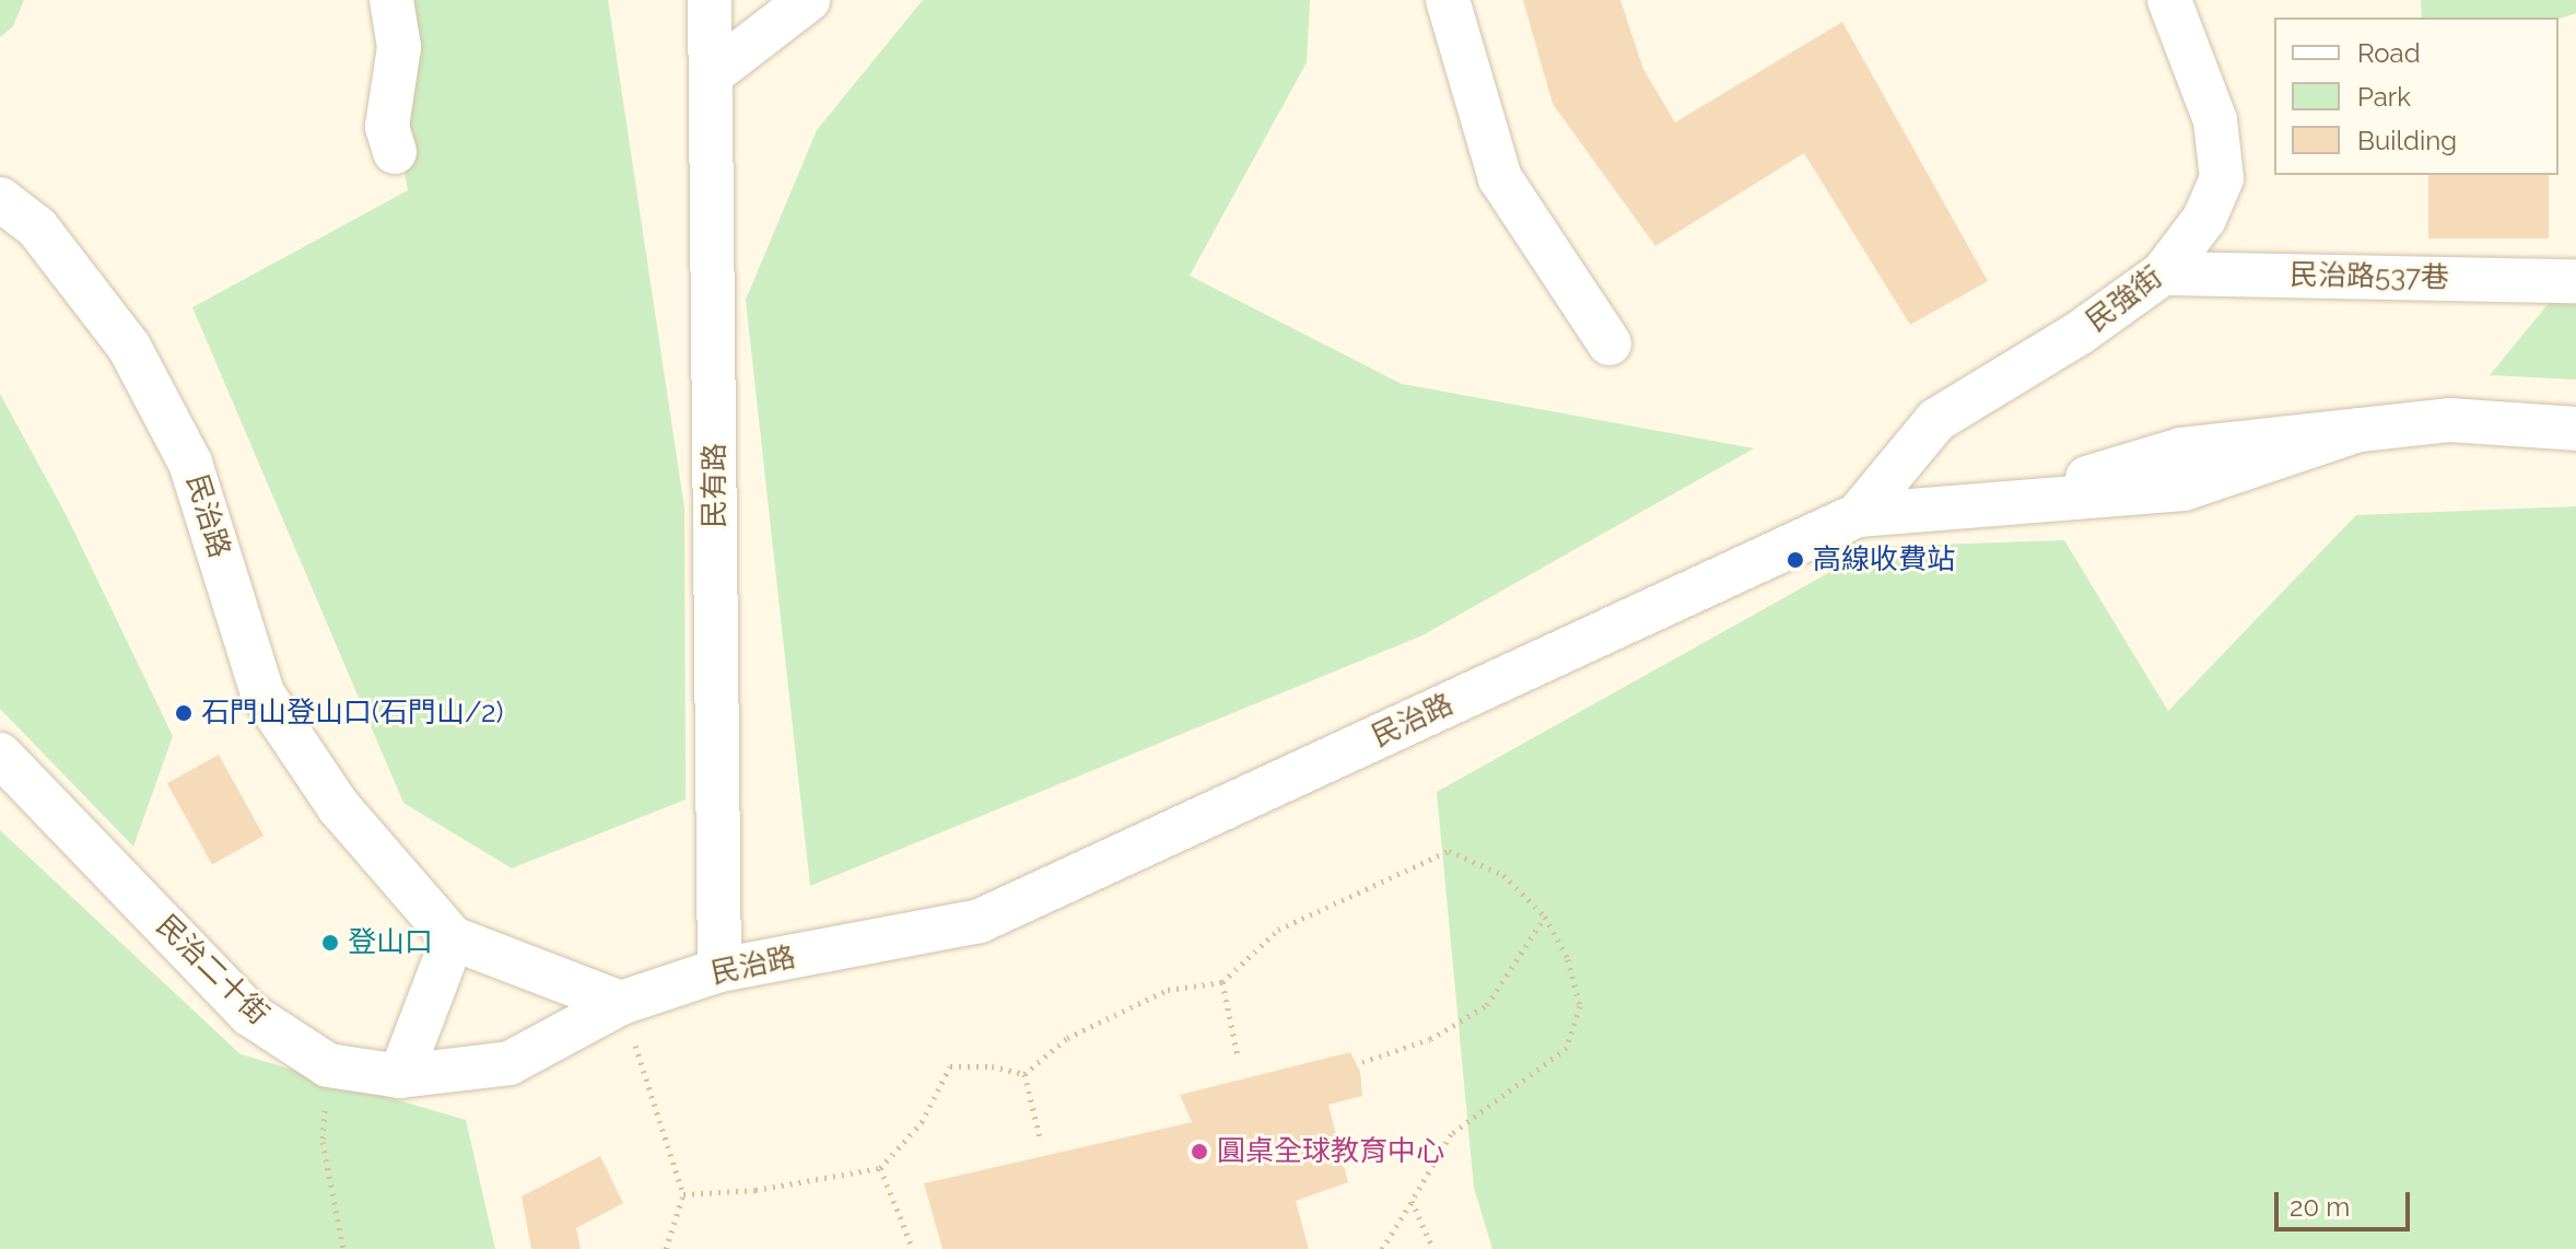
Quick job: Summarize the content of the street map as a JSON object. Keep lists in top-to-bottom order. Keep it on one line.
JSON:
{"streets":{"street":["民治路537巷","民強街","民有路","民治路","民治二十街"]},"crossings":[["民治路537巷","民強街"],["民強街","民治路"],["民有路","民治路"],["民治路","民治二十街"]],"places":["高線收費站","石門山登山口(石門山/2)","登山口","圓桌全球教育中心"],"legend":["Road","Park","Building"],"scale_bar":"20 m"}
